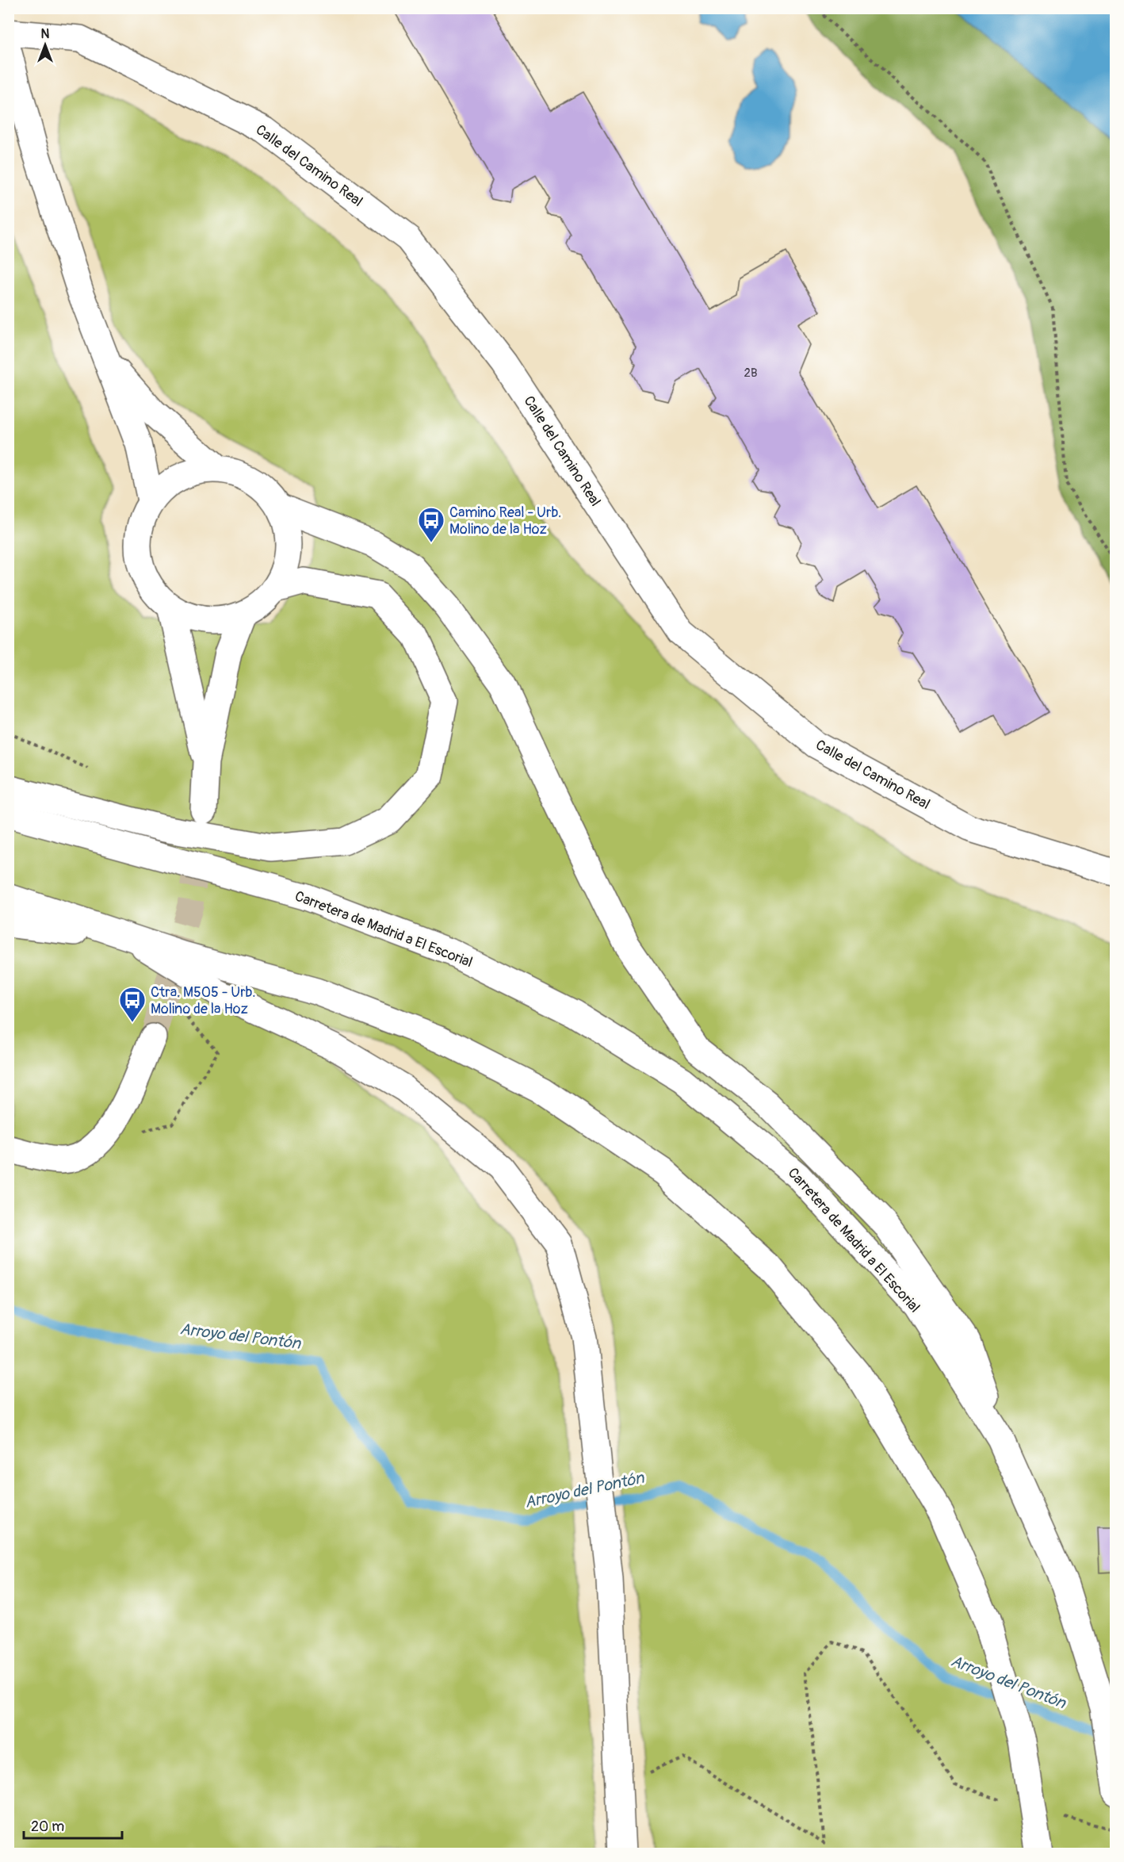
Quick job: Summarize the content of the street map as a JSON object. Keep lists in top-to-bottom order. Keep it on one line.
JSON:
{"streets":{"main road":["Calle del Camino Real","Carretera de Madrid a El Escorial"]},"water":["Arroyo del Pontón"],"places":{"bus stop":["Camino Real - Urb. Molino de la Hoz","Ctra. M505 - Urb. Molino de la Hoz"]},"house_numbers":["2B"],"scale_bar":"20 m","north":"top"}
